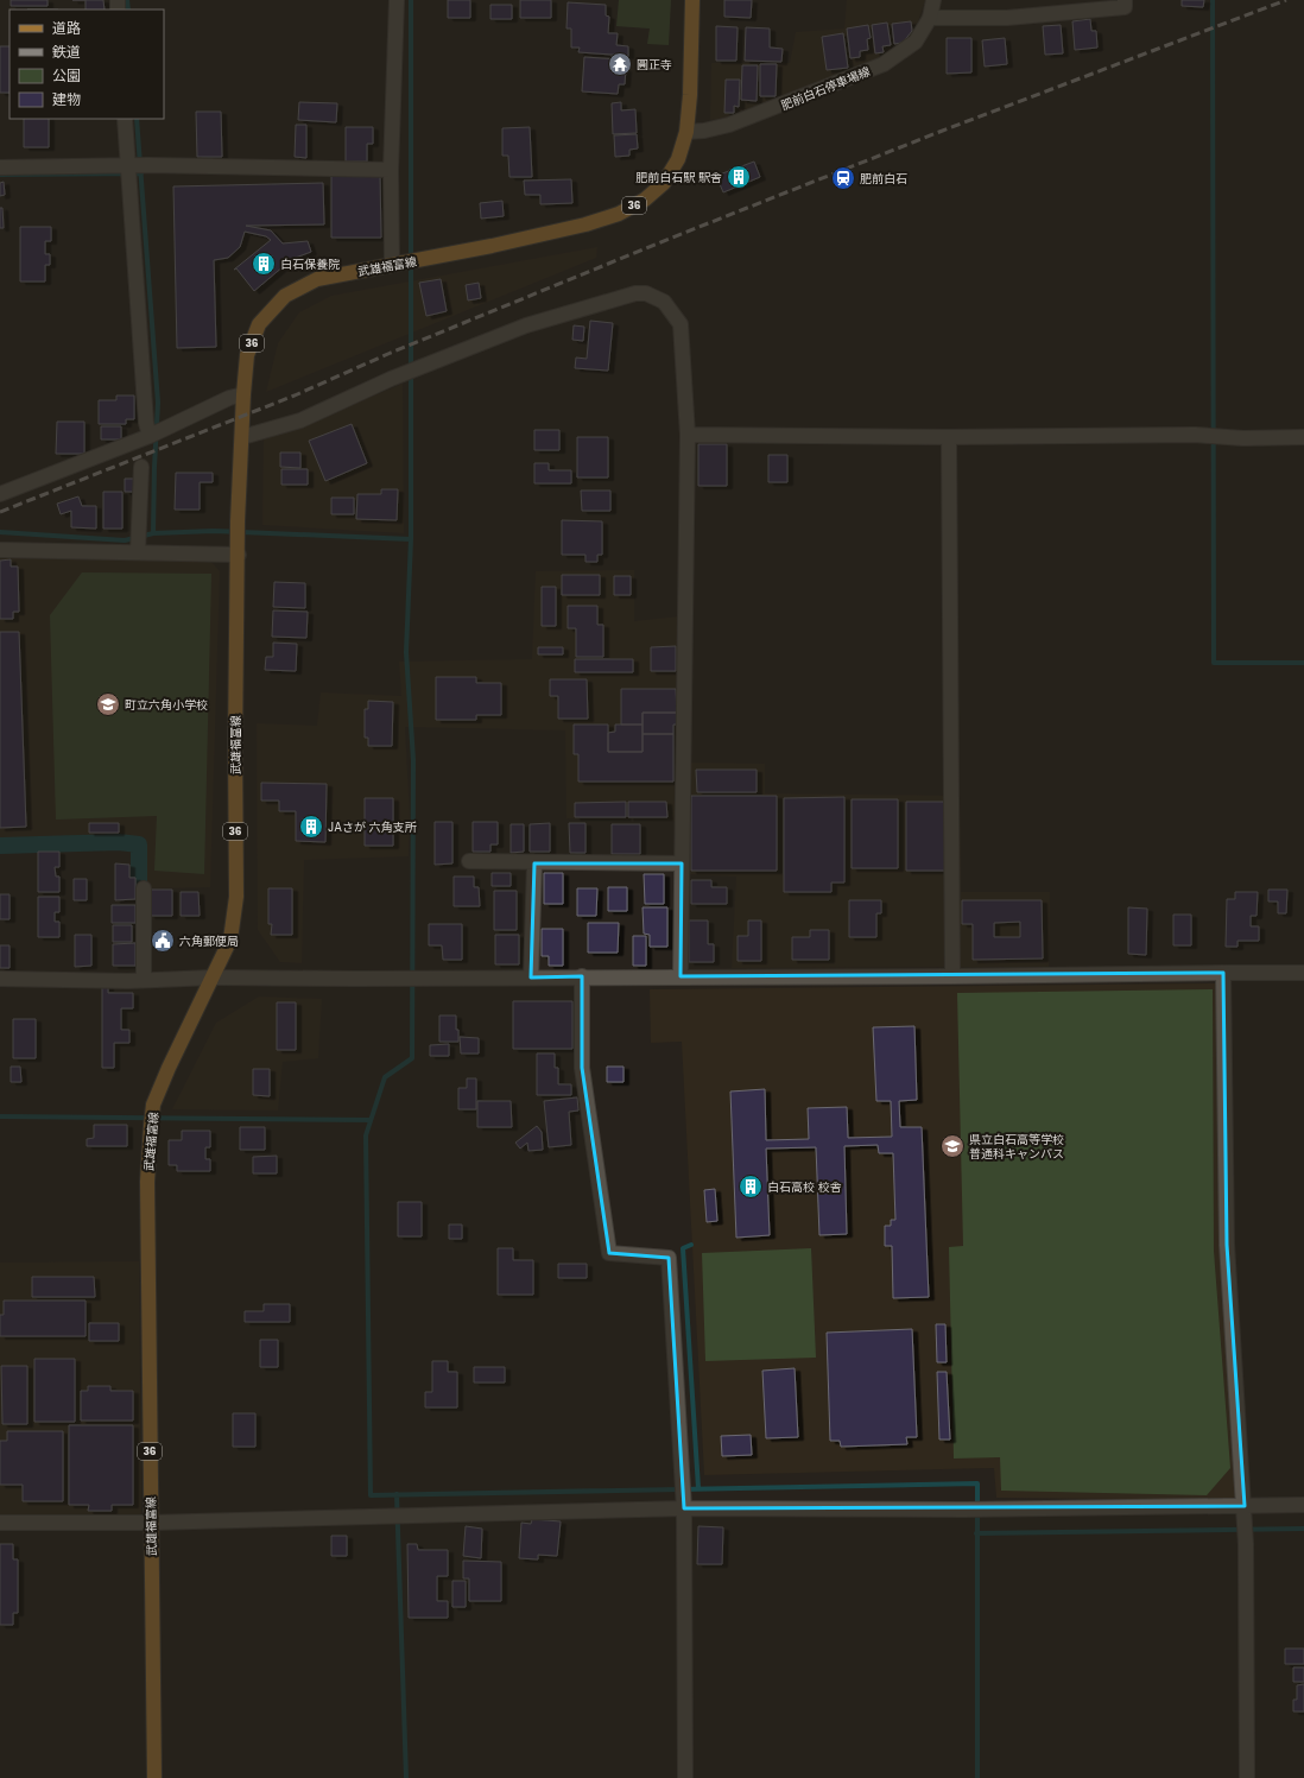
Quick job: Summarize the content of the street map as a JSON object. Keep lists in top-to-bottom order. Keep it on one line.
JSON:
{"streets":{"main road":["36","武雄福富線"],"street":["肥前白石停車場線"]},"crossings":[["肥前白石停車場線","武雄福富線"]],"places":{"temple":["圓正寺"],"building":["肥前白石駅 駅舎","白石保養院","JAさが 六角支所","白石高校 校舎"],"station":["肥前白石"],"school or university":["町立六角小学校","県立白石高等学校 普通科キャンパス"],"public building":["六角郵便局"]},"legend":["道路","鉄道","公園","建物"]}
